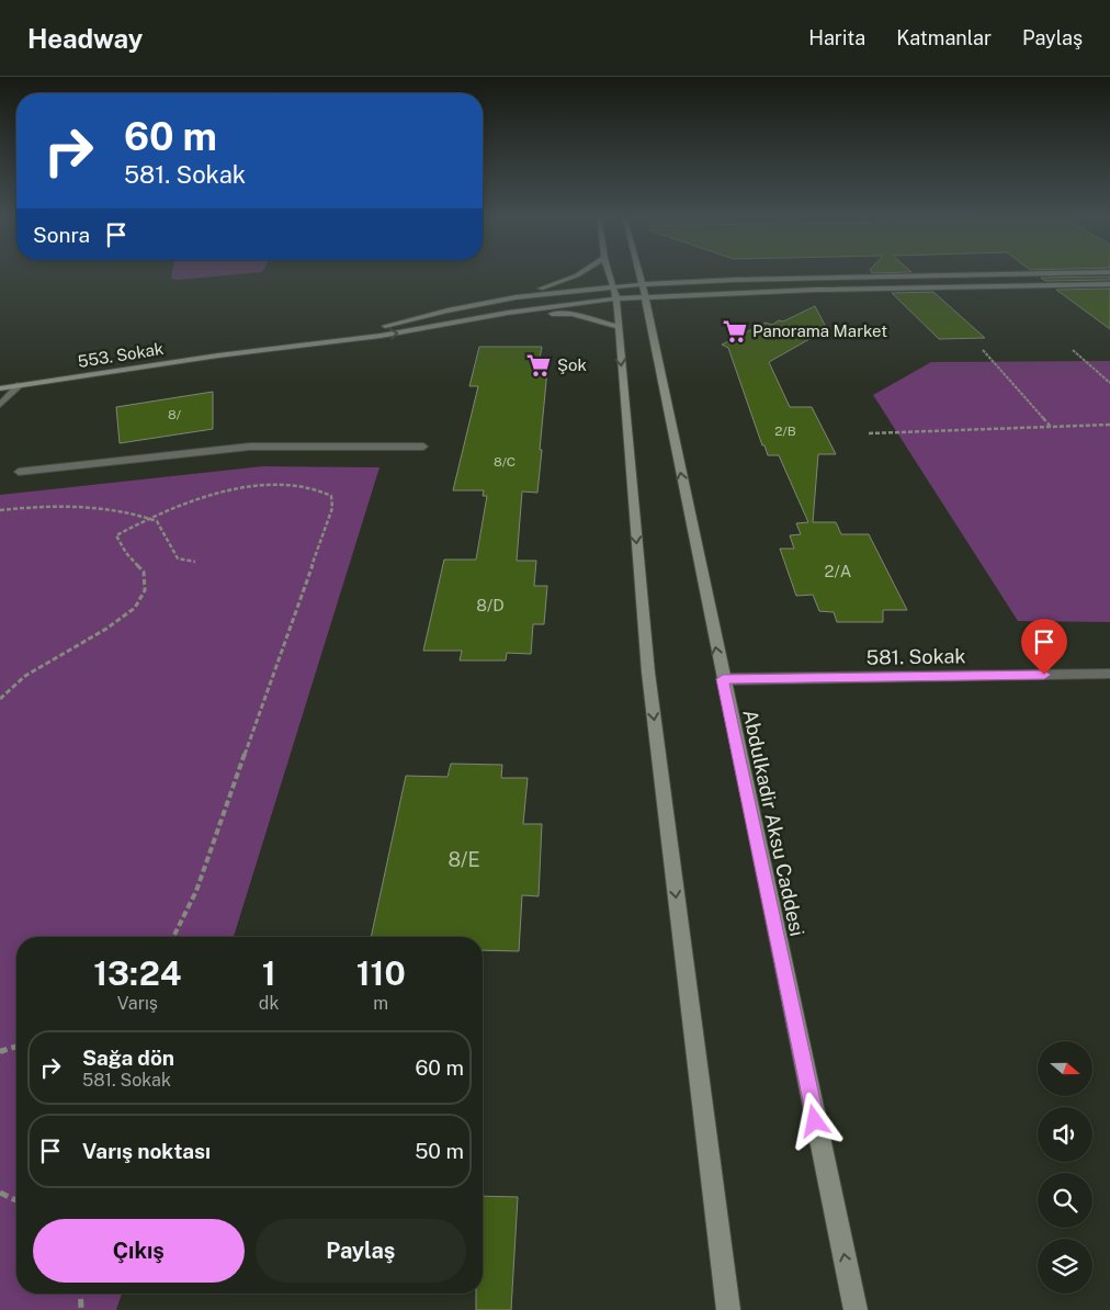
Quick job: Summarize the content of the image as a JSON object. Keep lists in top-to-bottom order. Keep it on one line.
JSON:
{"streets":{"main road":["553. Sokak","Abdulkadir Aksu Caddesi"],"street":["581. Sokak"]},"crossings":[["581. Sokak","Abdulkadir Aksu Caddesi"]],"places":{"supermarket":["Panorama Market","Şok"]},"house_numbers":["8/","2/B","8/C","2/A","8/D","8/E"],"north":"right","page":{"header":"Headway","nav":["Harita","Katmanlar","Paylaş"],"turn":["60 m","581. Sokak"],"then":"Sonra","eta":["13:24","Varış","1","dk","110","m"],"list":[{"name":"Sağa dön","note":"581. Sokak","value":"60 m"},{"name":"Varış noktası","value":"50 m"}],"buttons":["Çıkış","Paylaş"]}}
